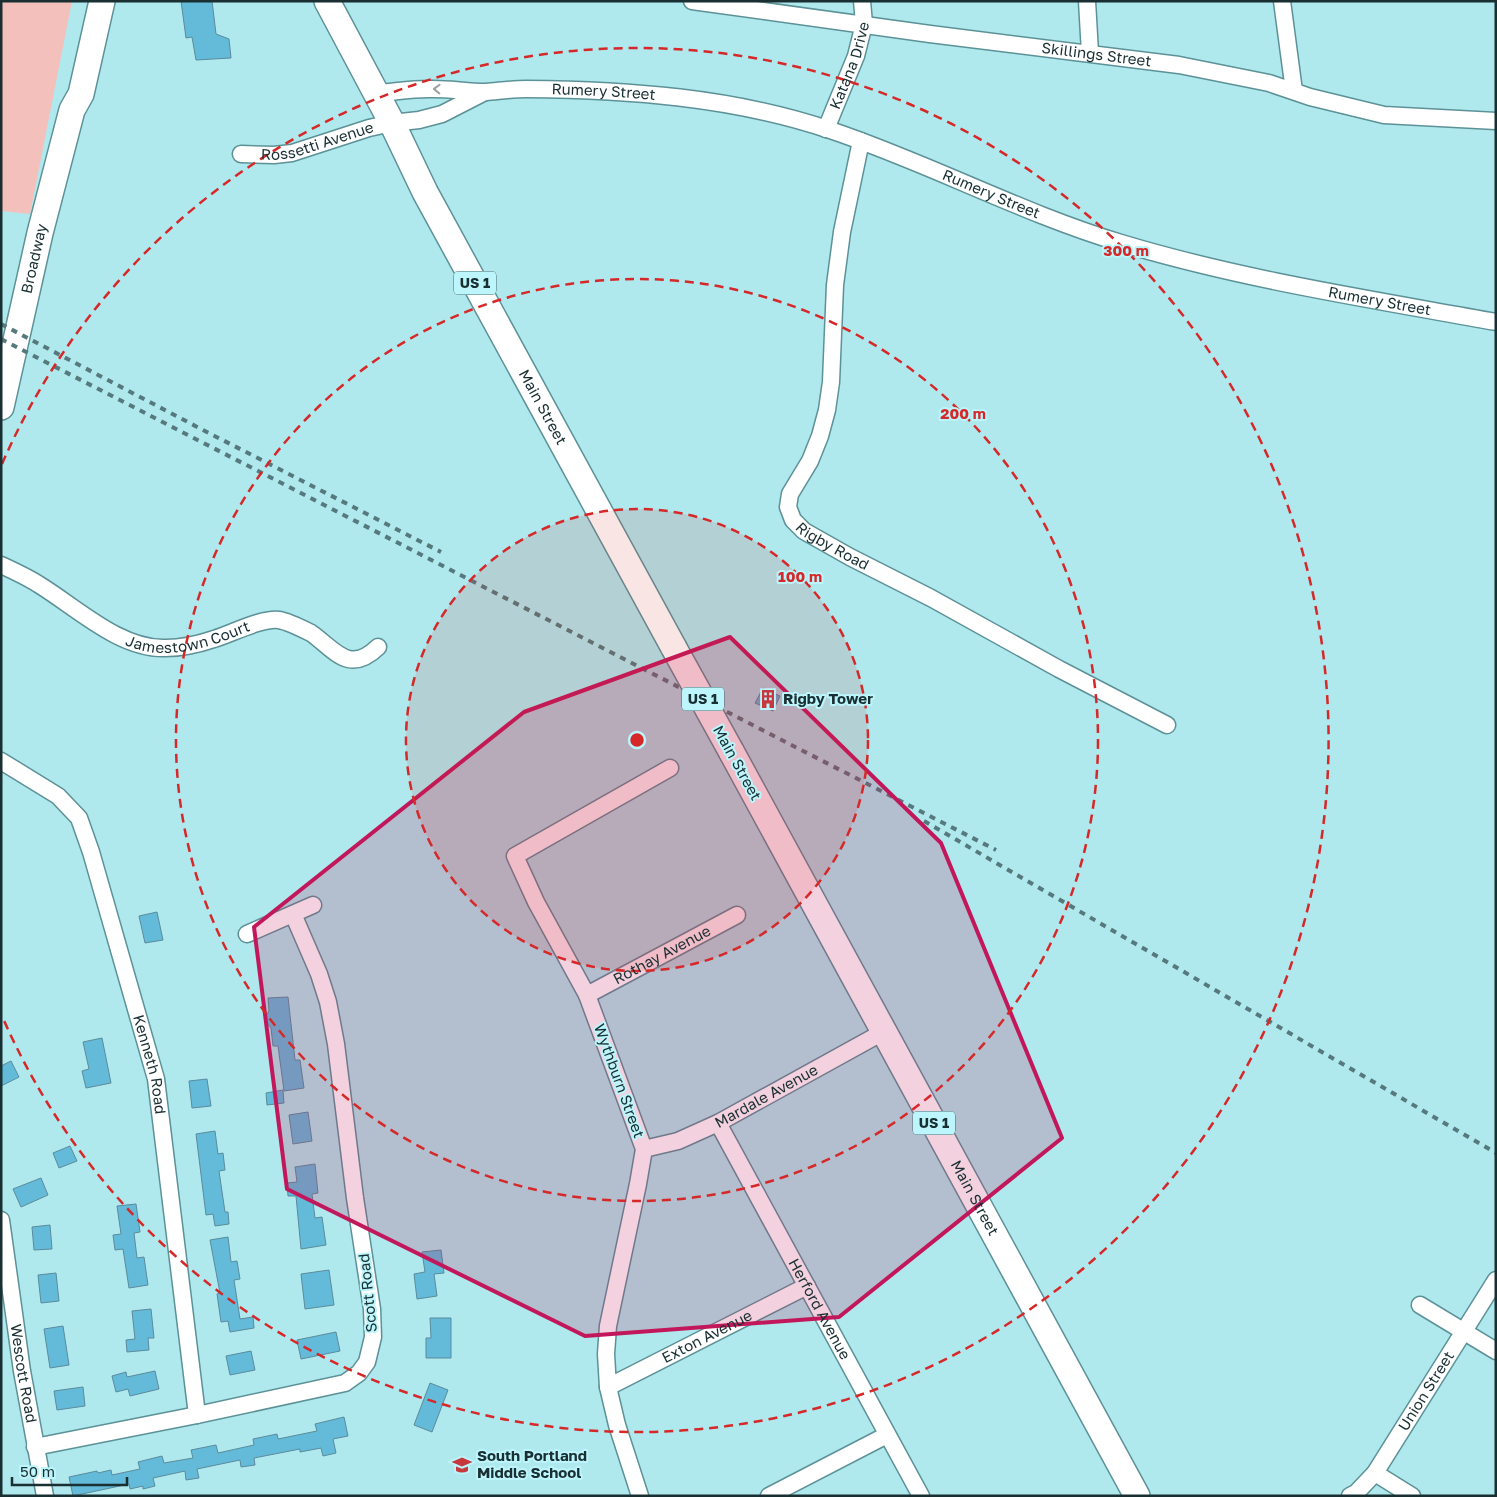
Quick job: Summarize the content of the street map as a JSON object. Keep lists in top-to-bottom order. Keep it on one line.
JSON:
{"streets":{"main road":["Broadway","US 1","Main Street"],"street":["Skillings Street","Katana Drive","Rumery Street","Rossetti Avenue","Rigby Road","Jamestown Court","Rothay Avenue","Kenneth Road","Wythburn Street","Mardale Avenue","Scott Road","Herford Avenue","Exton Avenue","Wescott Road","Union Street"]},"crossings":[["Skillings Street","Katana Drive"],["Katana Drive","Rumery Street"],["Rumery Street","Rossetti Avenue"],["Rumery Street","Main Street"],["Rumery Street","Rigby Road"],["Rossetti Avenue","Main Street"],["Main Street","Mardale Avenue"],["Rothay Avenue","Wythburn Street"],["Kenneth Road","Scott Road"],["Wythburn Street","Mardale Avenue"],["Wythburn Street","Exton Avenue"],["Mardale Avenue","Herford Avenue"],["Scott Road","Wescott Road"],["Herford Avenue","Exton Avenue"]],"places":{"building":["Rigby Tower"],"school or university":["South Portland Middle School"]},"scale_bar":"50 m","rings":["300 m","200 m","100 m"]}
